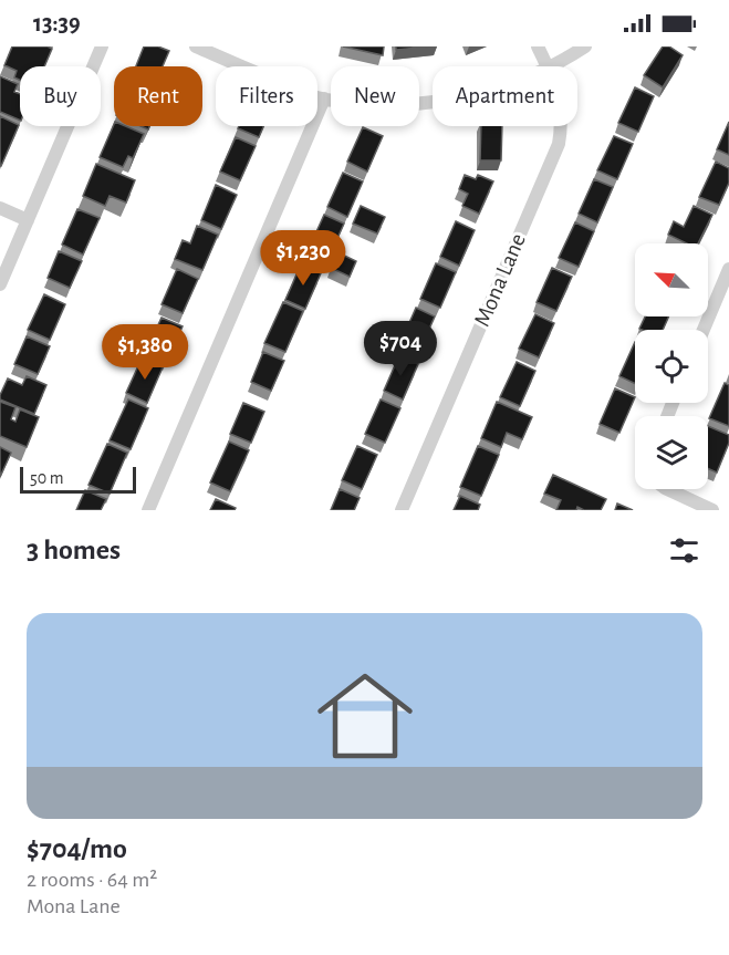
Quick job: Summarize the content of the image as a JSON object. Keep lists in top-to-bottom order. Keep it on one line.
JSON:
{"streets":{"street":["Mona Lane"]},"scale_bar":"50 m","north":"top left","page":{"status":"13:39","chip":["Buy","Rent","Filters","New","Apartment"],"price":["$1,230","$704","$1,380"],"scale":"50 m","heading":"3 homes","list":[{"name":"$704/mo","note":"2 rooms · 64 m² · Mona Lane"}]}}
